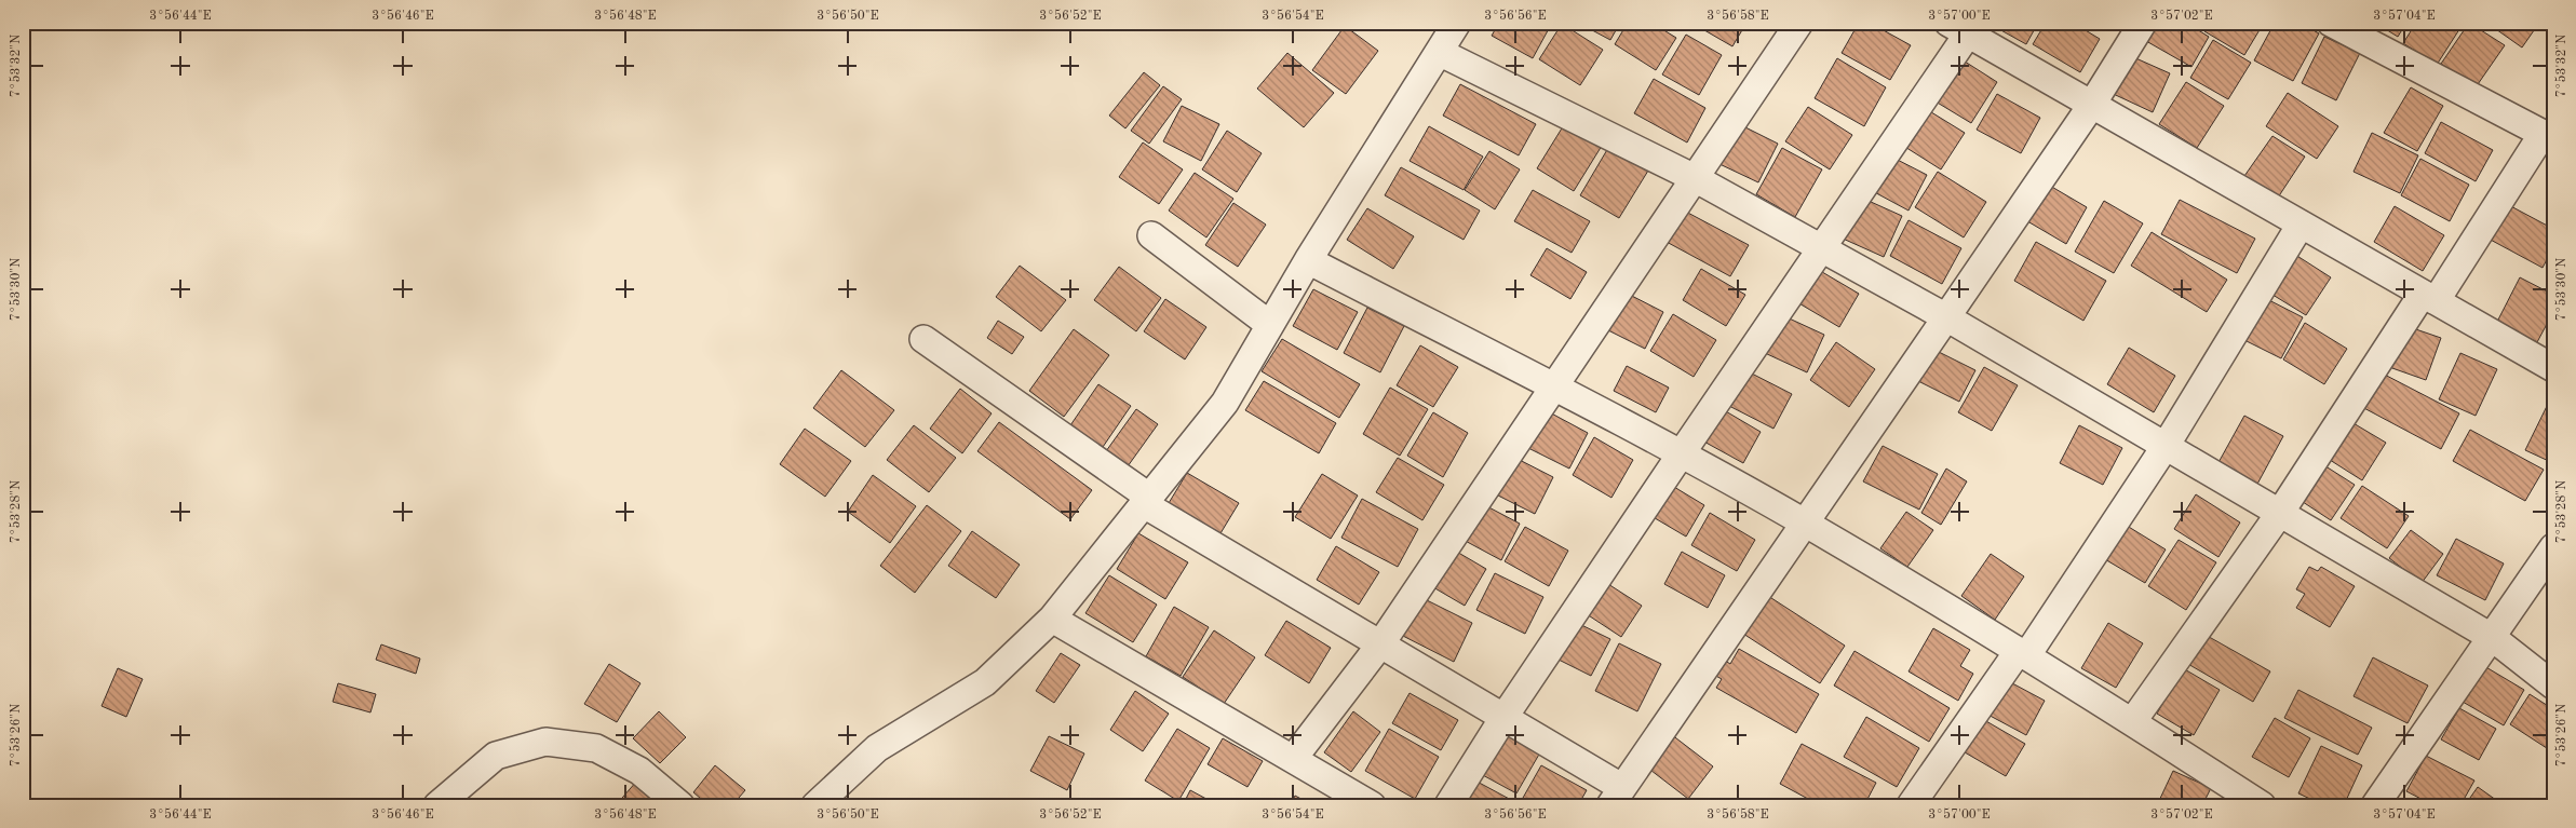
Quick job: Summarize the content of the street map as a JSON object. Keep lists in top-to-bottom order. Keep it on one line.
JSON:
{"coordinates":["3°56'44\"E","3°56'46\"E","3°56'48\"E","3°56'50\"E","3°56'52\"E","3°56'54\"E","3°56'56\"E","3°56'58\"E","3°57'00\"E","3°57'02\"E","3°57'04\"E","7°53'32\"N","7°53'30\"N","7°53'28\"N","7°53'26\"N"]}
